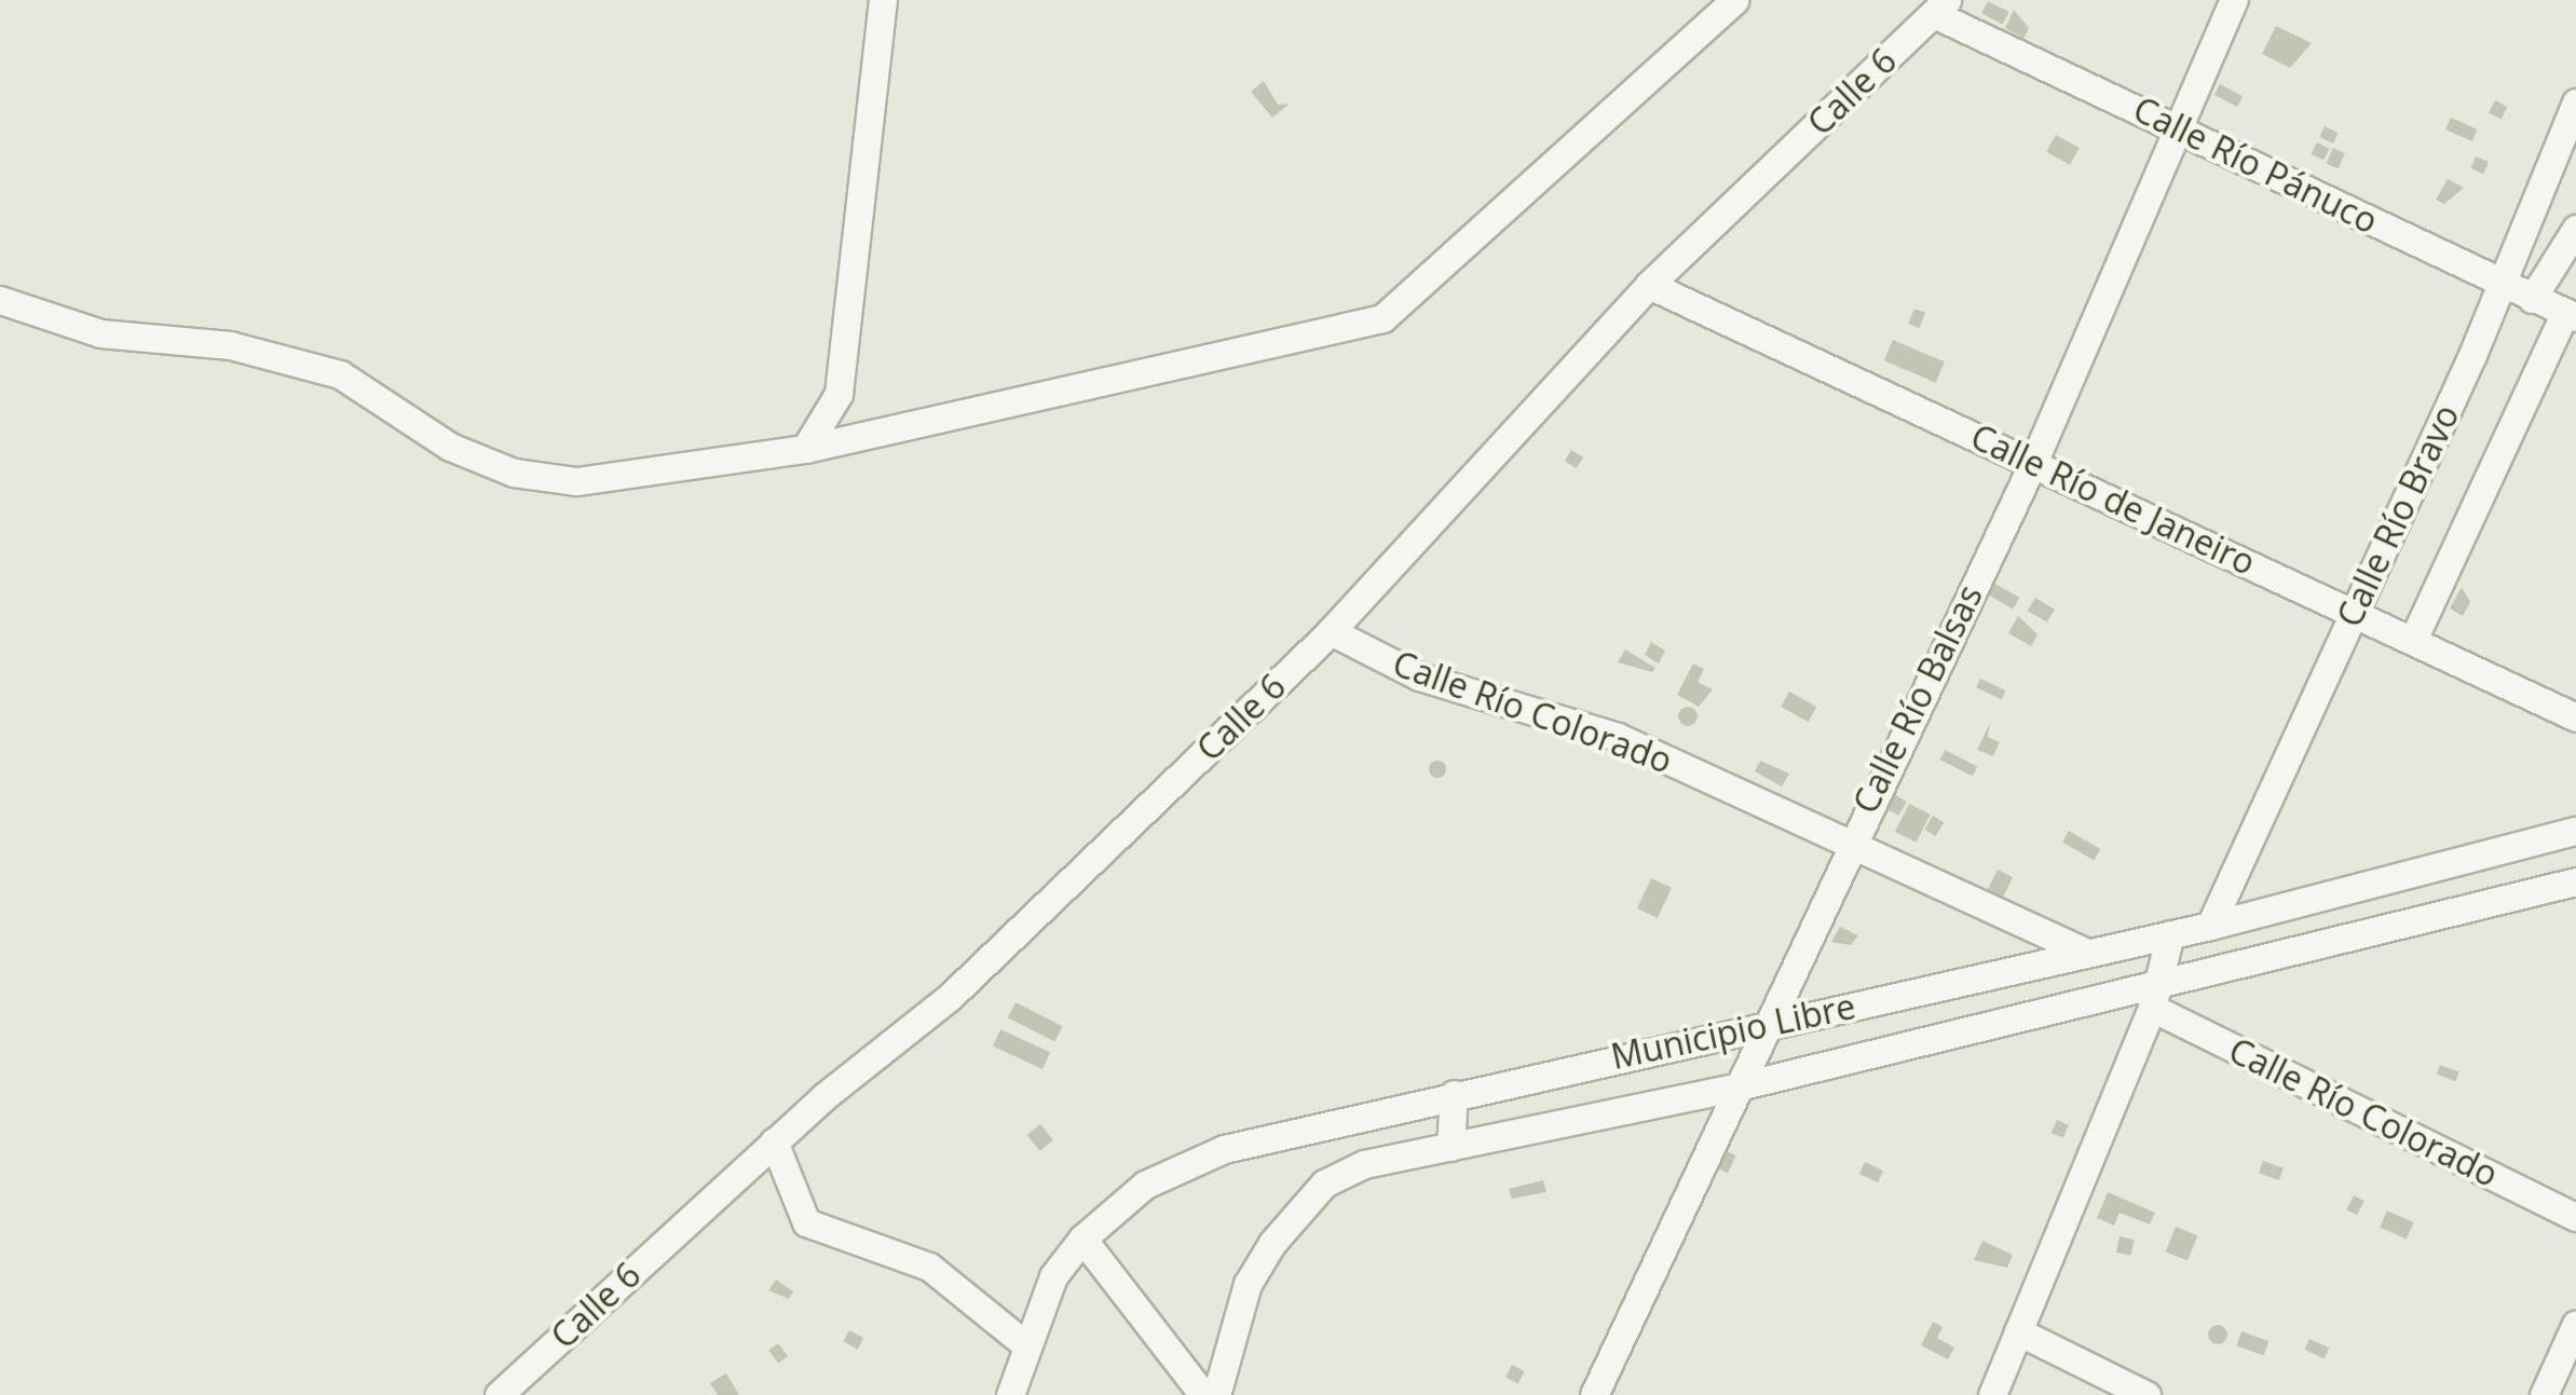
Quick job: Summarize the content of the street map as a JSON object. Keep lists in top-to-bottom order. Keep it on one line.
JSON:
{"streets":{"street":["Calle 6","Calle Río Pánuco","Calle Río de Janeiro","Calle Río Bravo","Calle Río Balsas","Calle Río Colorado","Municipio Libre"]},"crossings":[["Calle 6","Calle Río Pánuco"],["Calle 6","Calle Río de Janeiro"],["Calle 6","Calle Río Colorado"],["Calle Río Pánuco","Calle Río Bravo"],["Calle Río Pánuco","Calle Río Balsas"],["Calle Río de Janeiro","Calle Río Bravo"],["Calle Río de Janeiro","Calle Río Balsas"],["Calle Río Bravo","Municipio Libre"],["Calle Río Balsas","Calle Río Colorado"],["Calle Río Balsas","Municipio Libre"],["Calle Río Colorado","Municipio Libre"]]}
